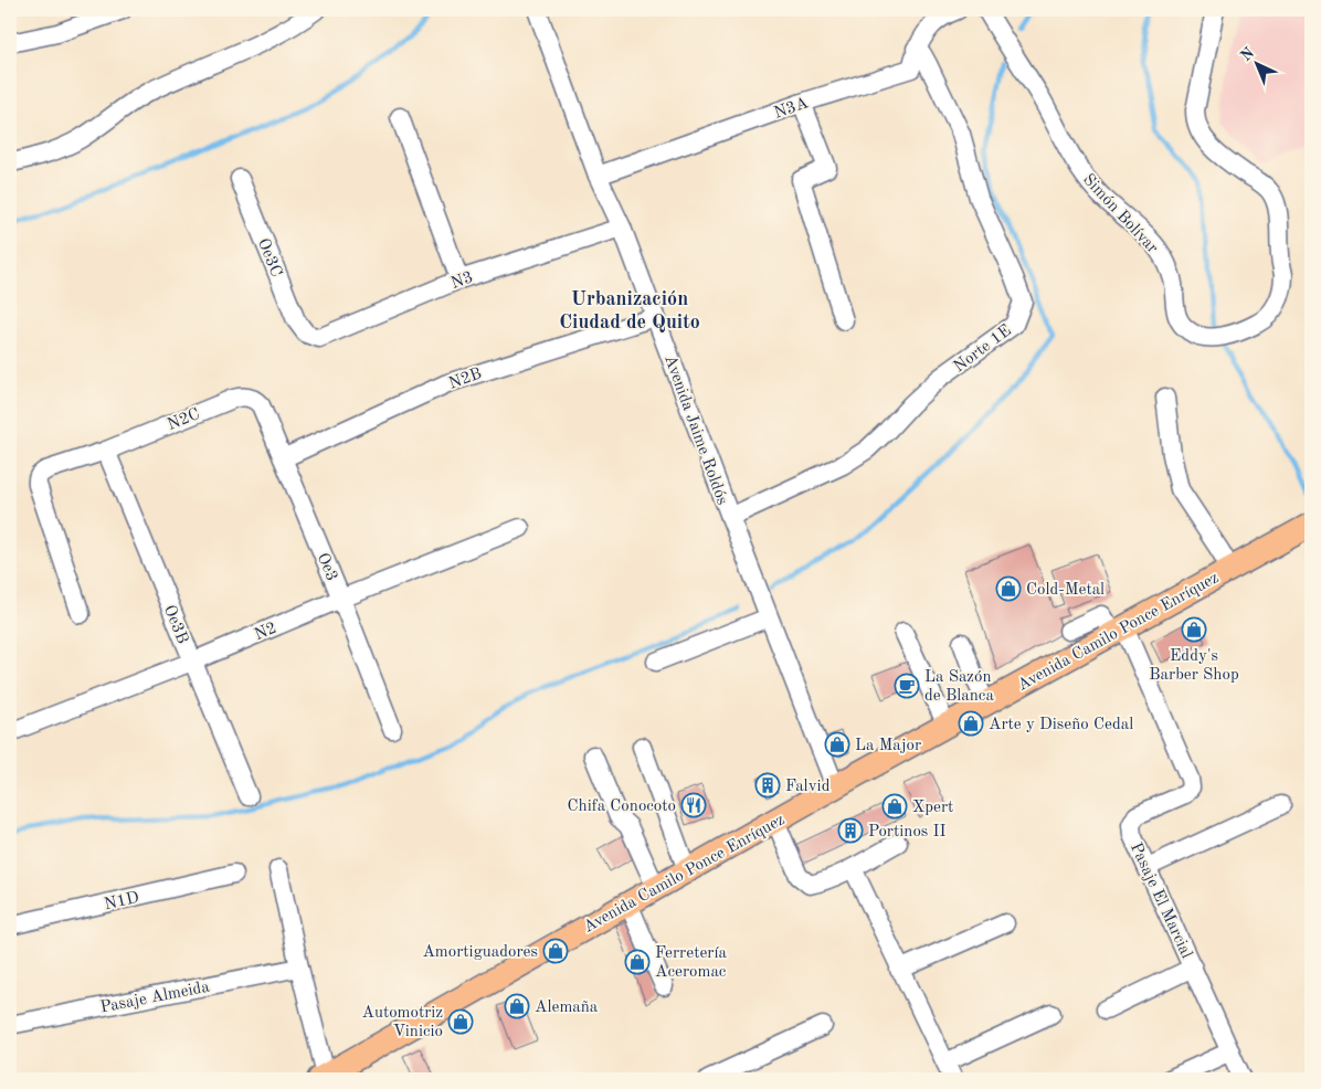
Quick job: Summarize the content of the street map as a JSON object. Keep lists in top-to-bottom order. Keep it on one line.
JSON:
{"streets":{"main road":["Avenida Camilo Ponce Enríquez"],"street":["N3A","Simón Bolívar","Oe3C","N3","Norte 1E","N2B","N2C","Avenida Jaime Roldós","Oe3","Oe3B","N2","N1D","Pasaje El Marcial","Pasaje Almeida"]},"crossings":[["N3A","Norte 1E"],["N3A","Avenida Jaime Roldós"],["Oe3C","N3"],["N3","Avenida Jaime Roldós"],["Norte 1E","Avenida Jaime Roldós"],["N2B","Avenida Jaime Roldós"],["N2B","Oe3"],["N2C","Oe3"],["N2C","Oe3B"],["Avenida Jaime Roldós","Avenida Camilo Ponce Enríquez"],["Oe3","N2"],["Oe3B","N2"],["Avenida Camilo Ponce Enríquez","Pasaje El Marcial"]],"districts":["Urbanización Ciudad de Quito"],"places":{"shop":["Cold-Metal","Eddy's Barber Shop","Arte y Diseño Cedal","La Major","Xpert","Amortiguadores","Ferretería Aceromac","Alemaña","Automotriz Vinicio"],"cafe":["La Sazón de Blanca"],"building":["Falvid","Portinos II"],"restaurant":["Chifa Conocoto"]},"north":"top left"}
